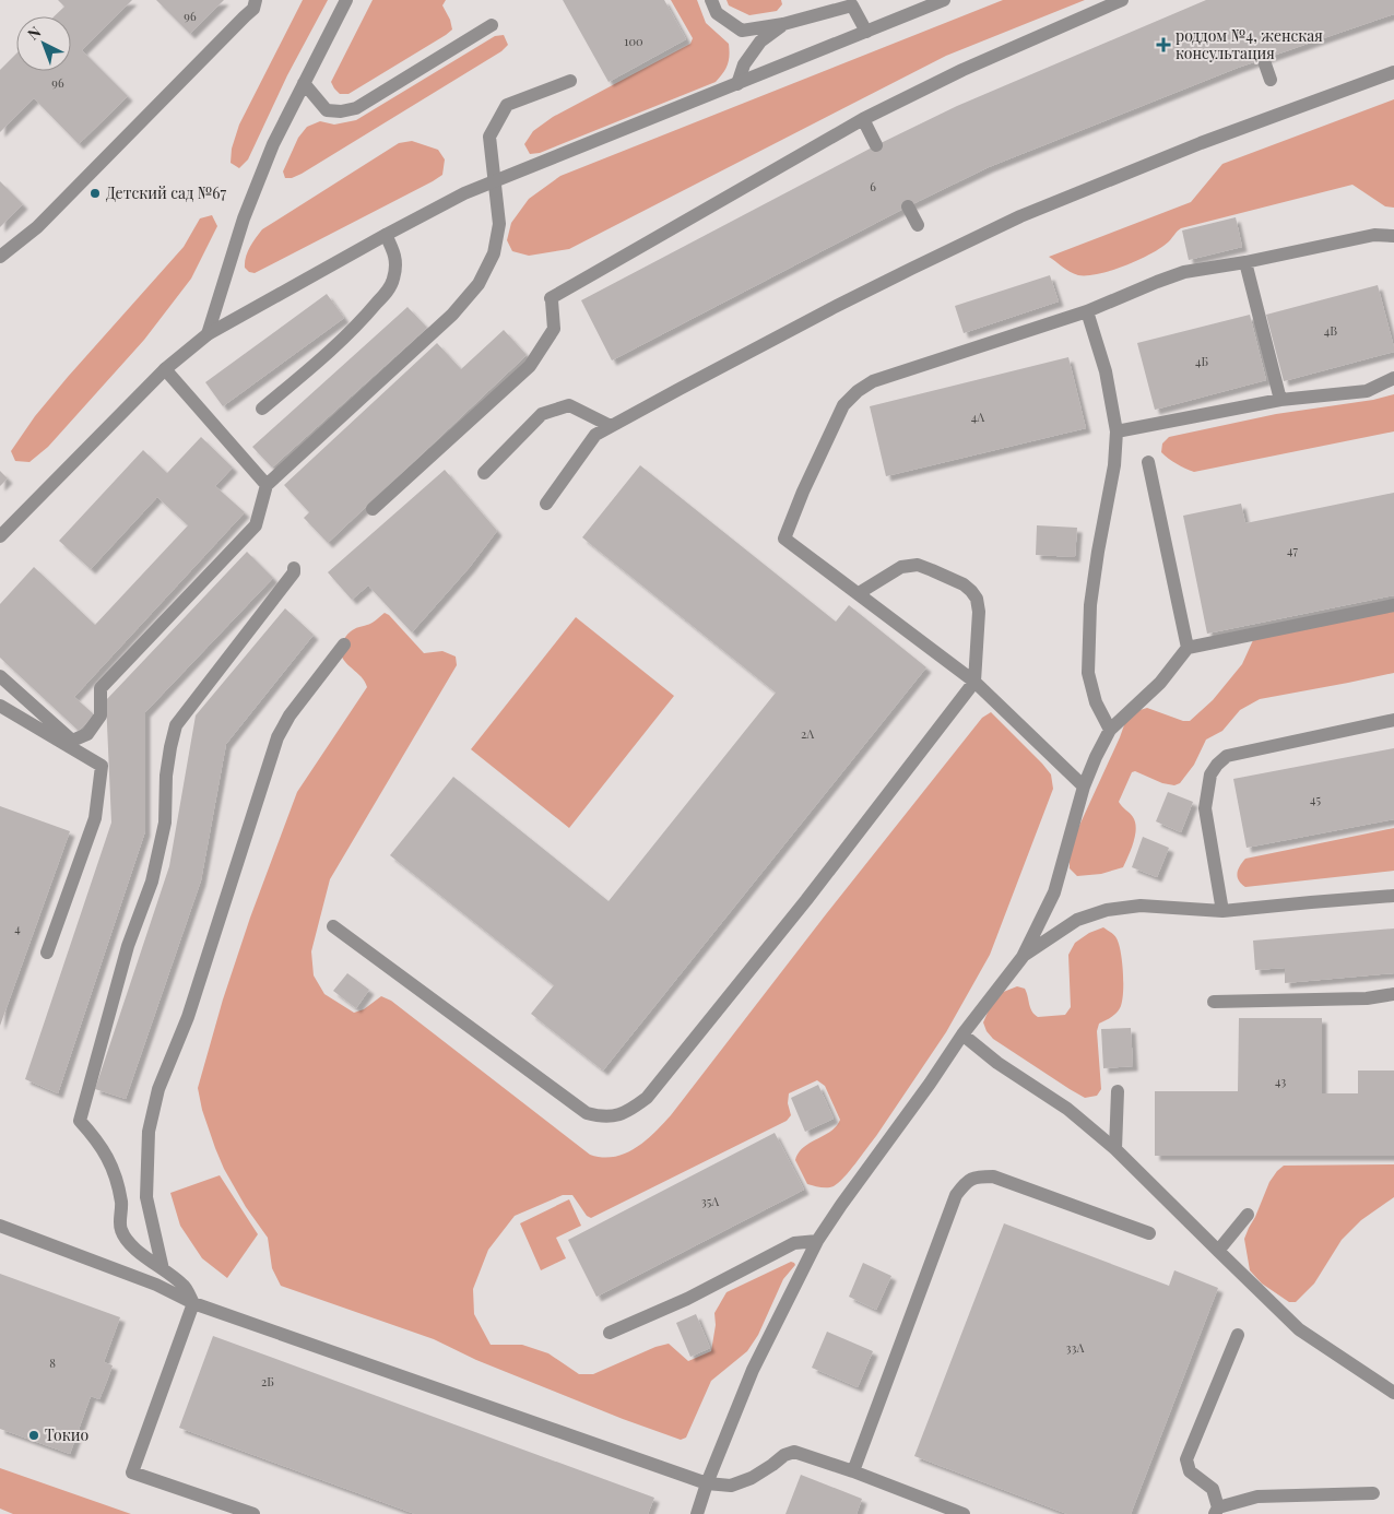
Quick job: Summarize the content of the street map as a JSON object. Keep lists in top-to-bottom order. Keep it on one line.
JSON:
{"places":{"health":["роддом №4, женская консультация"],"other":["Детский сад №67","Токио"]},"house_numbers":["96","100","96","6","4В","4Б","4А","47","2А","45","4","43","35А","33А","8","2Б"],"north":"top left"}
